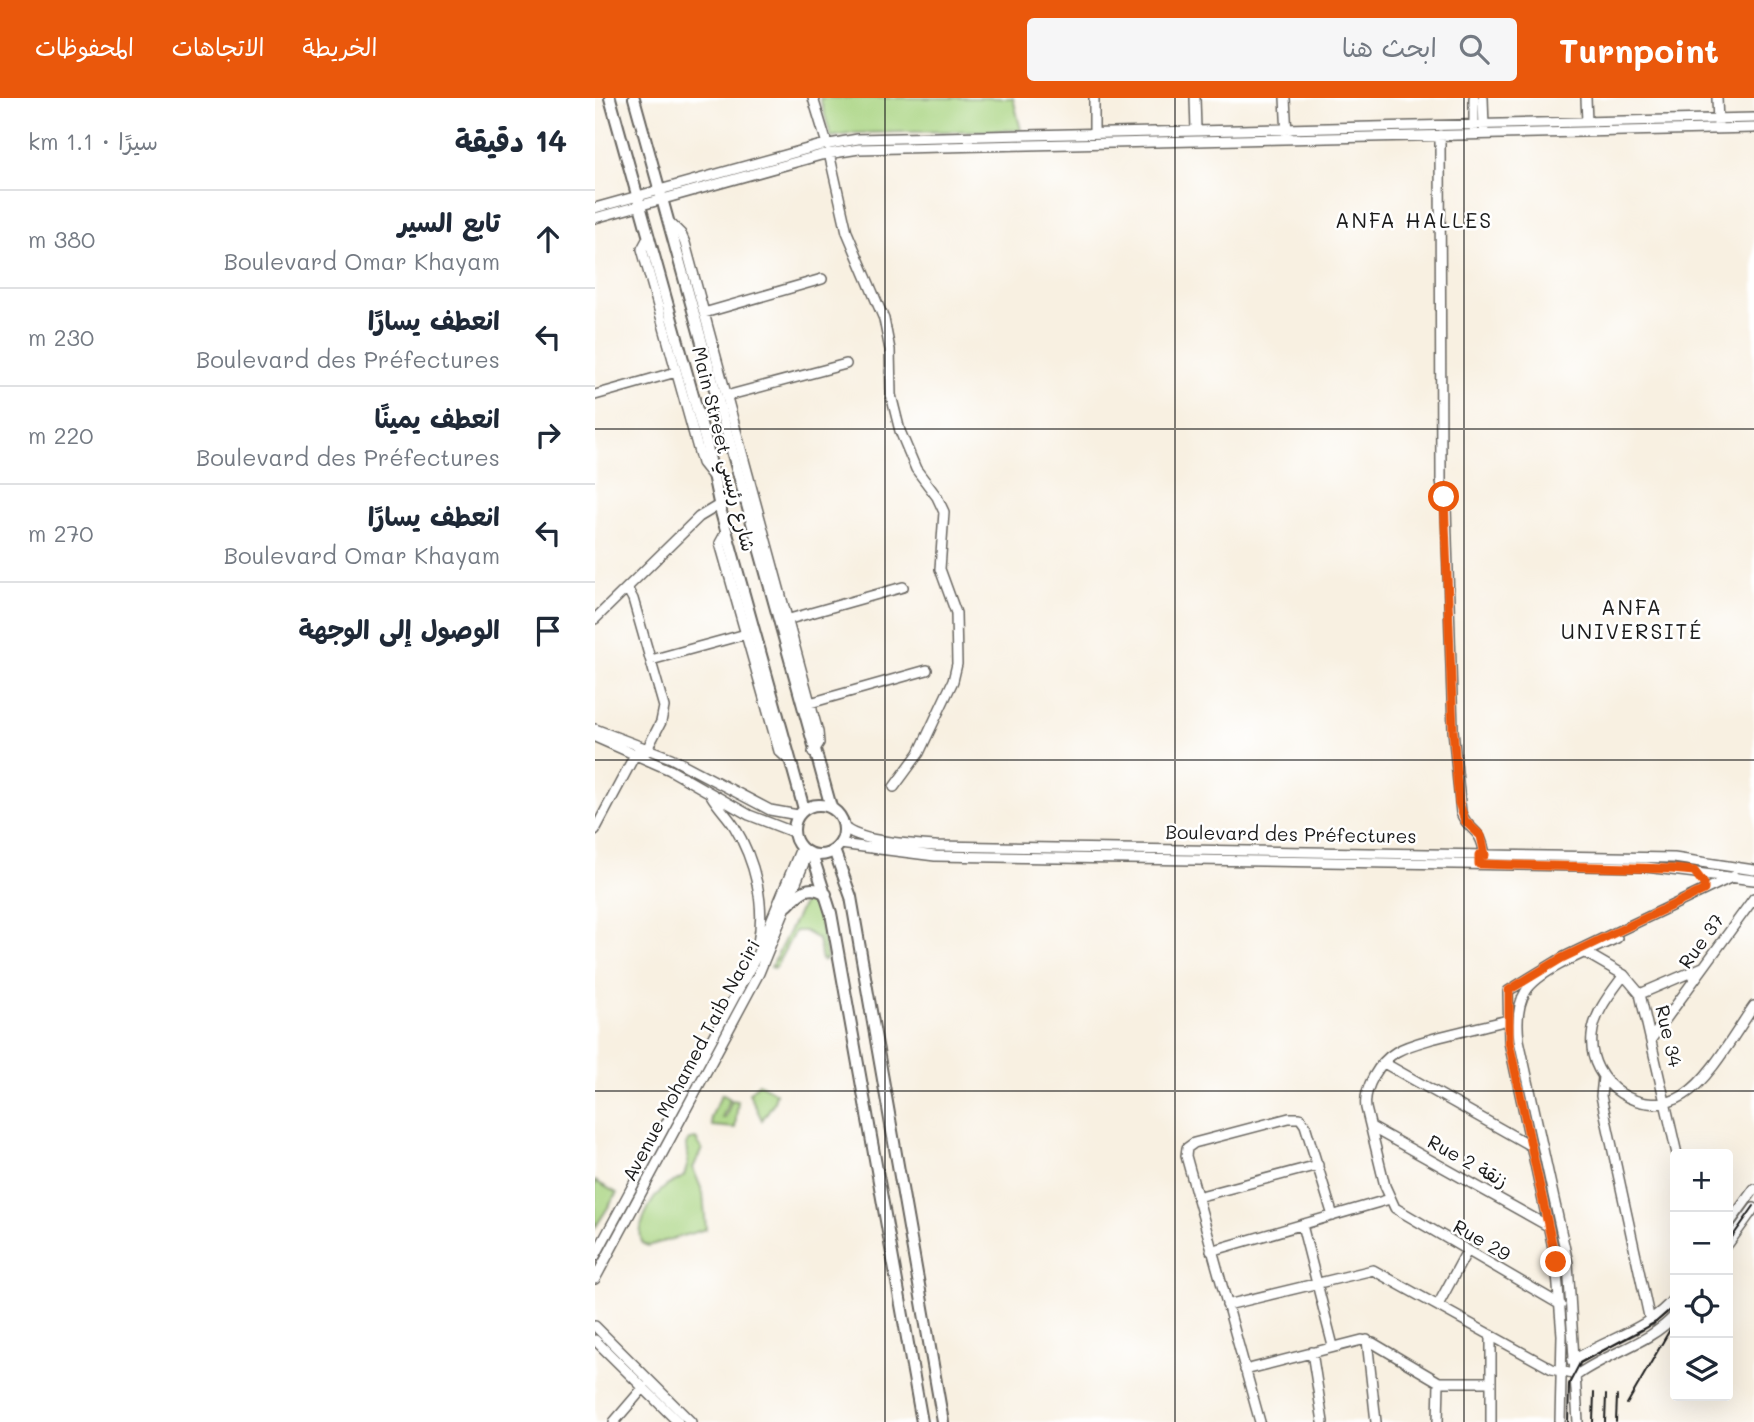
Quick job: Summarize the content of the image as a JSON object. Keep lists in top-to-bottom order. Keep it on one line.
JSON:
{"streets":{"main road":["Main Street شارع رئيسي"],"street":["Boulevard des Préfectures","Rue 37","Rue 34","Avenue Mohamed Taib Naciri","Rue 2 زنقة","Rue 29"]},"crossings":[["Main Street شارع رئيسي","Boulevard des Préfectures"],["Main Street شارع رئيسي","Avenue Mohamed Taib Naciri"],["Boulevard des Préfectures","Avenue Mohamed Taib Naciri"],["Rue 37","Rue 34"]],"districts":["ANFA HALLES","ANFA UNIVERSITÉ"],"page":{"header":"Turnpoint","search":"ابحث هنا","nav":["الخريطة","الاتجاهات","المحفوظات"],"heading":["14 دقيقة","سيرًا · 1.1 km"],"list":[["تابع السير","Boulevard Omar Khayam","380 m"],["انعطف يسارًا","Boulevard des Préfectures","230 m"],["انعطف يمينًا","Boulevard des Préfectures","220 m"],["انعطف يسارًا","Boulevard Omar Khayam","270 m"],"الوصول إلى الوجهة"],"map_buttons":["+","−"]}}
